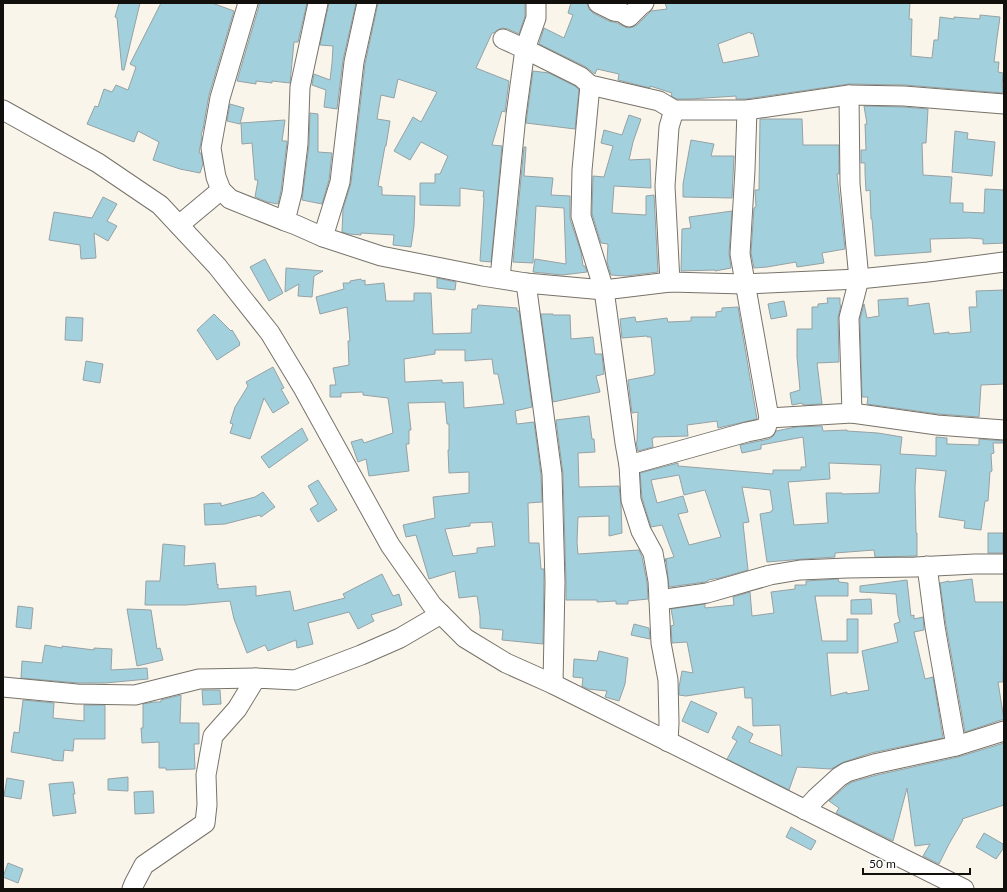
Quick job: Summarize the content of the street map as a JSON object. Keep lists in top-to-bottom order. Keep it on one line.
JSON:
{"scale_bar":"50 m"}
